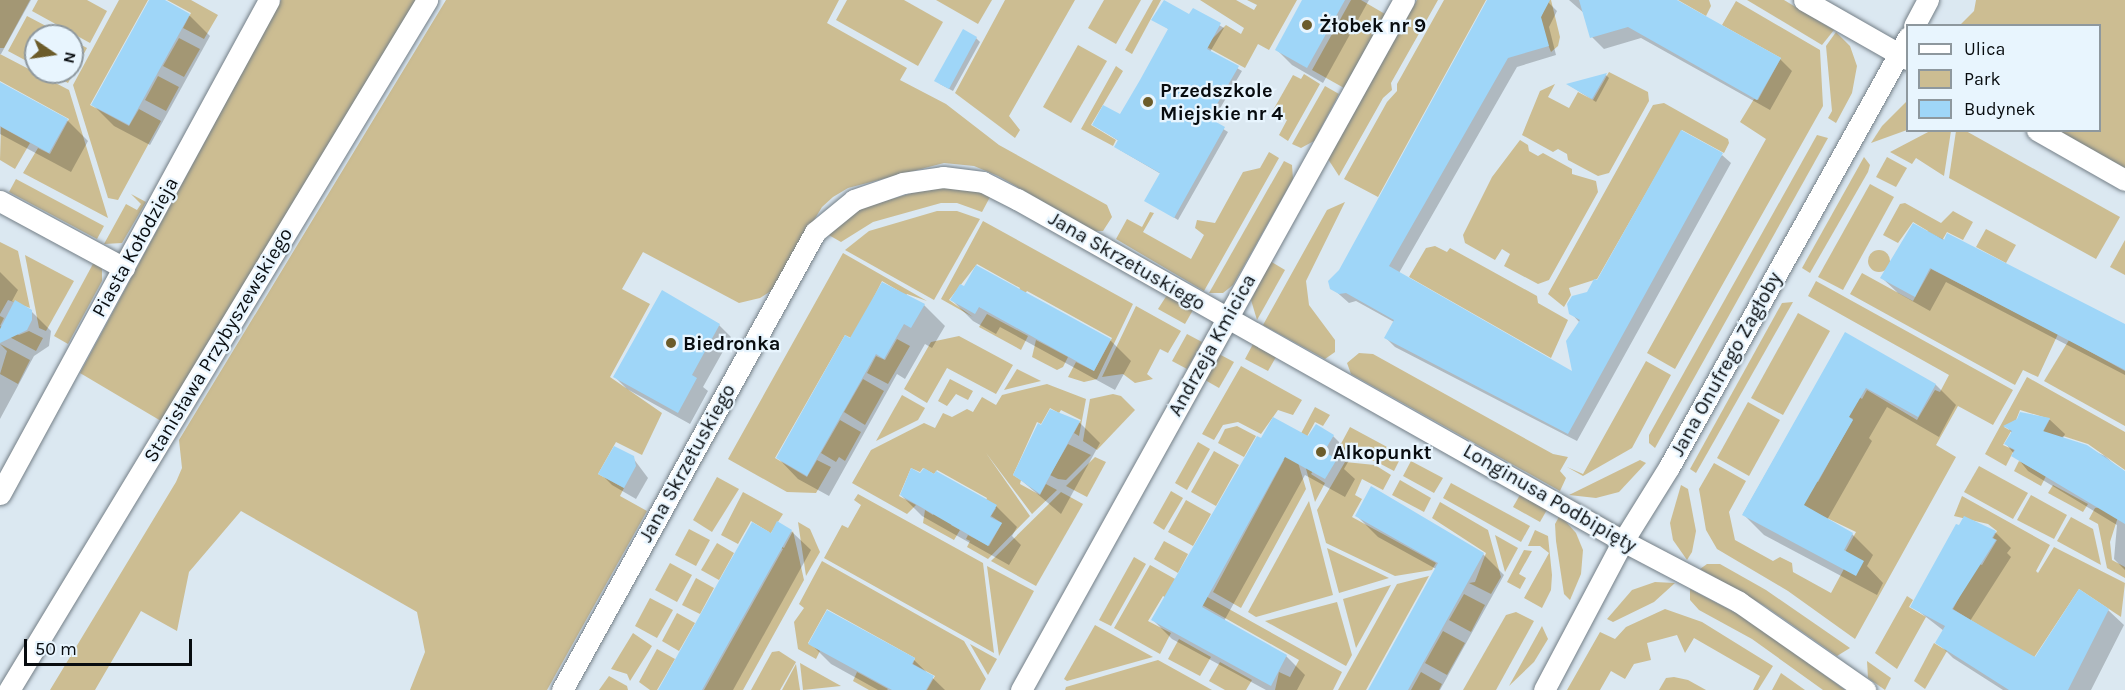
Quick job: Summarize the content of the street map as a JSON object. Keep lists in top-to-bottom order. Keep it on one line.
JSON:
{"streets":{"street":["Piasta Kołodzieja","Jana Skrzetuskiego","Stanisława Przybyszewskiego","Andrzeja Kmicica","Jana Onufrego Zagłoby","Longinusa Podbipięty"]},"crossings":[["Jana Skrzetuskiego","Andrzeja Kmicica"],["Jana Skrzetuskiego","Longinusa Podbipięty"],["Andrzeja Kmicica","Longinusa Podbipięty"],["Jana Onufrego Zagłoby","Longinusa Podbipięty"]],"places":["Żłobek nr 9","Przedszkole Miejskie nr 4","Biedronka","Alkopunkt"],"legend":["Ulica","Park","Budynek"],"scale_bar":"50 m","north":"right"}
